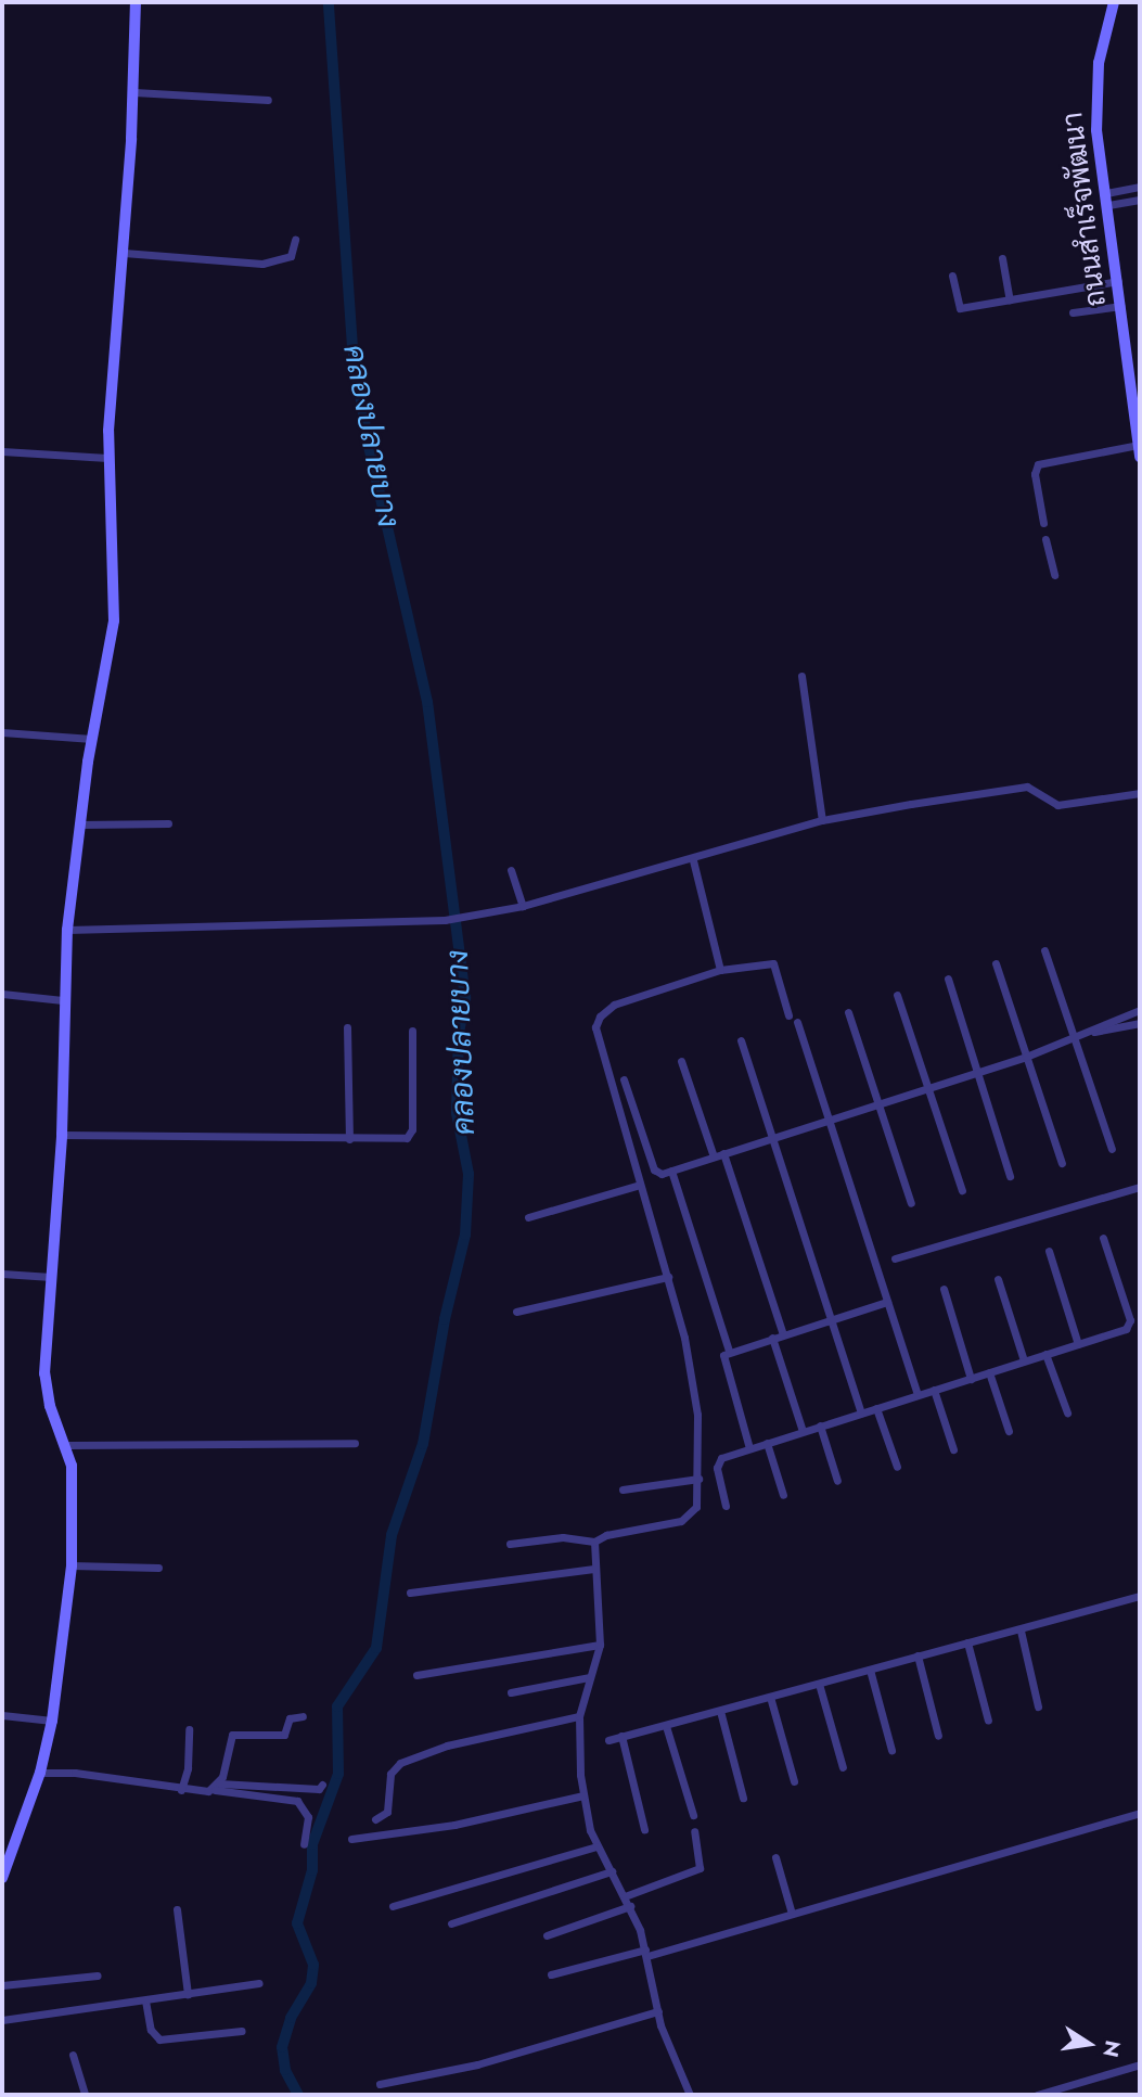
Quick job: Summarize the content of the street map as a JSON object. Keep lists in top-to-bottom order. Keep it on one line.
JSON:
{"streets":{"street":["ถนนสำเร็จพัฒนา"]},"water":["คลองปลายบาง"],"north":"right"}
